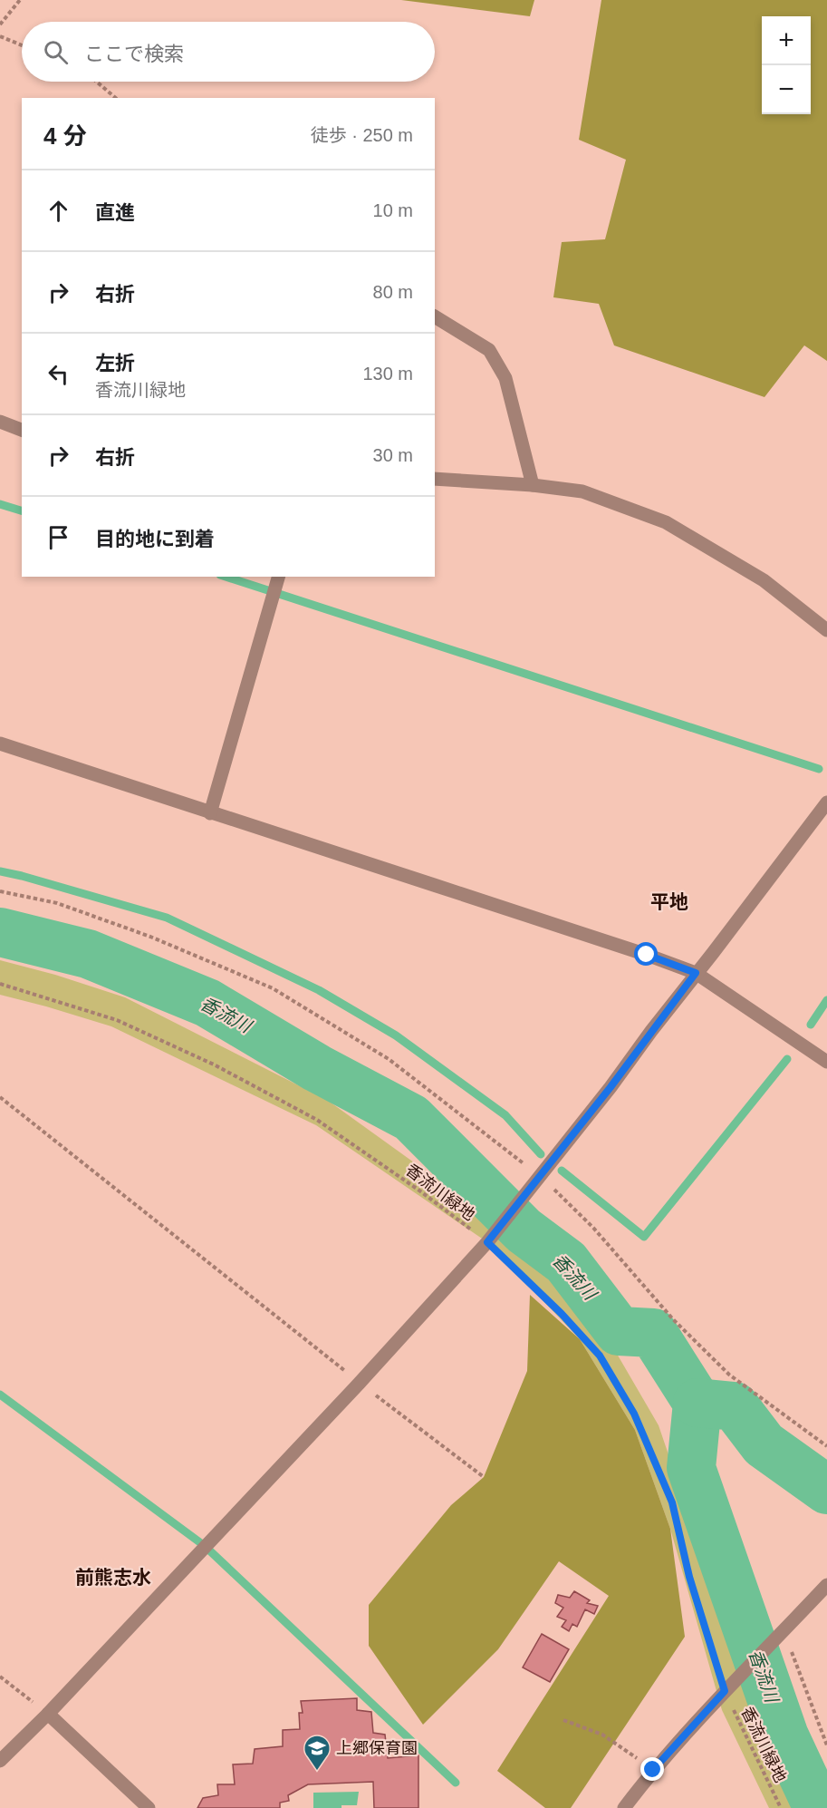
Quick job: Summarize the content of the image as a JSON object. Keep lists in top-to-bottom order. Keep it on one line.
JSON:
{"streets":{"path":["香流川緑地"]},"districts":["平地","前熊志水"],"water":["香流川"],"places":{"school or university":["上郷保育園"]},"page":{"map_buttons":["+","−"],"search":"ここで検索","heading":["4 分","徒歩 · 250 m"],"list":[["直進","10 m"],["右折","80 m"],["左折","香流川緑地","130 m"],["右折","30 m"],"目的地に到着"]}}
